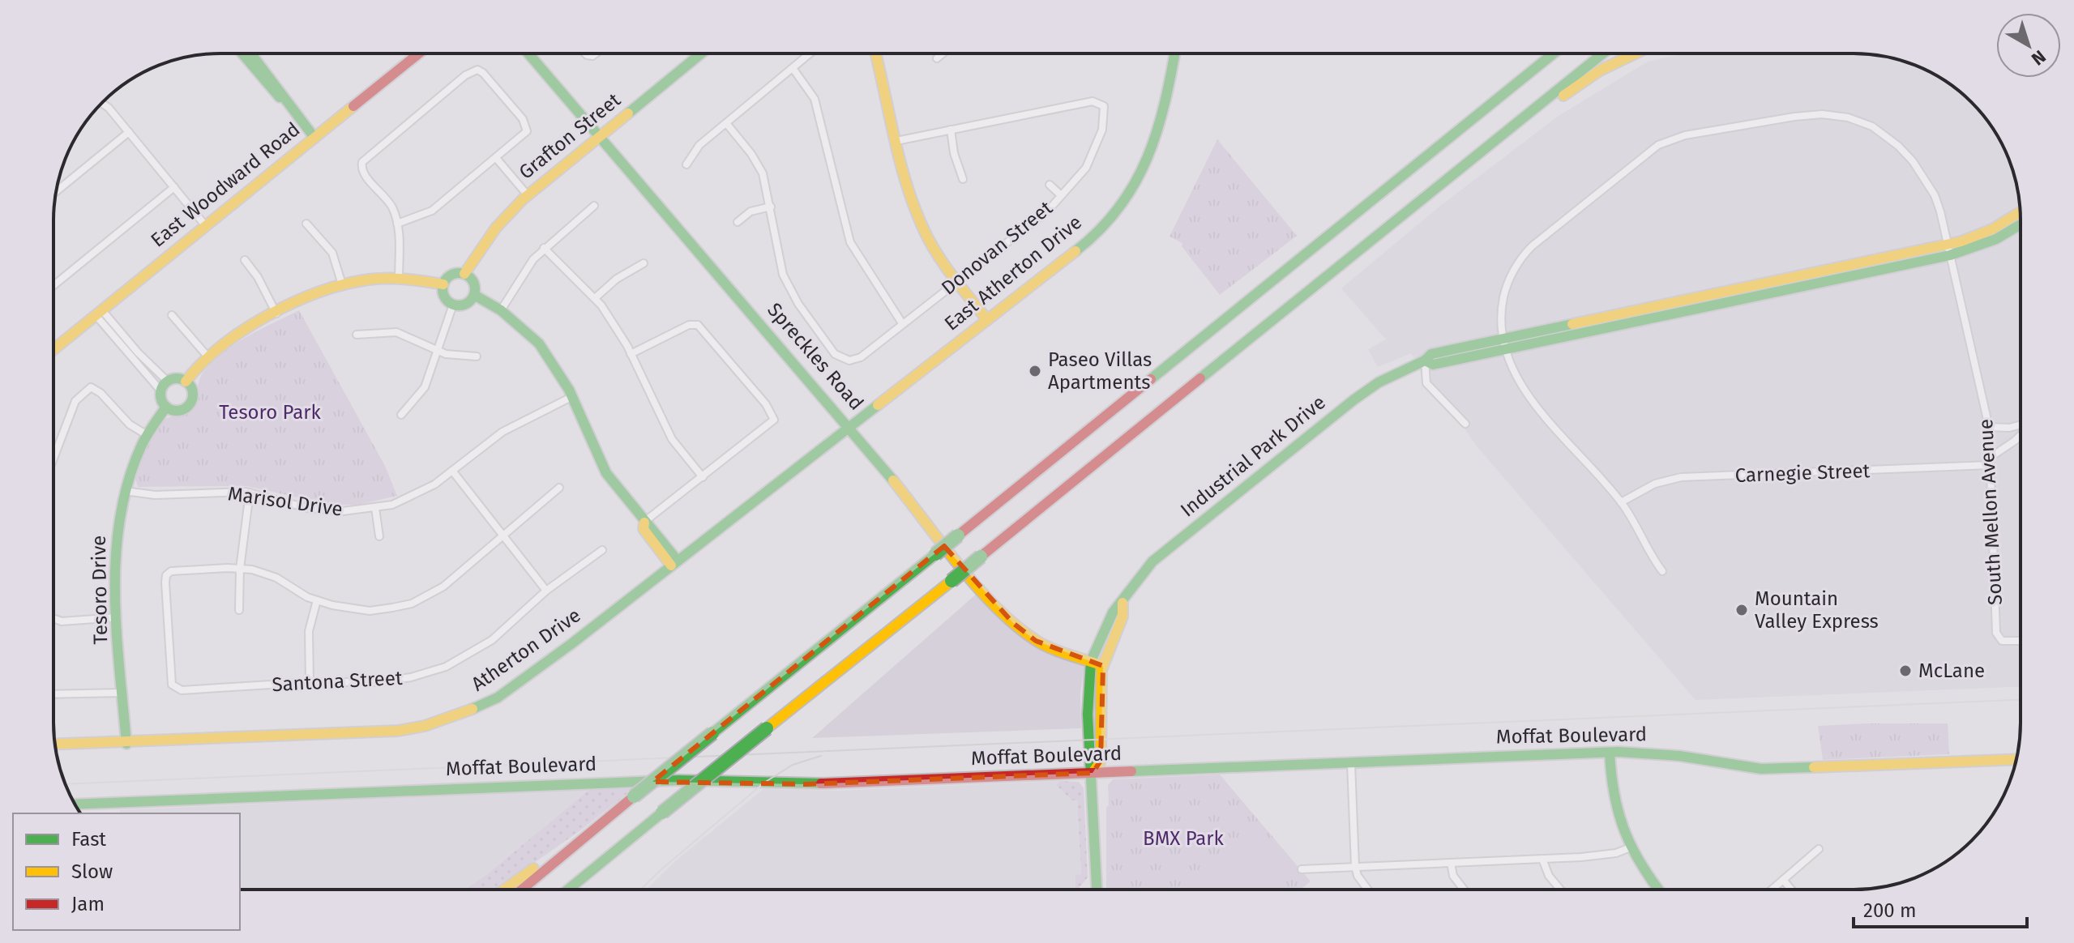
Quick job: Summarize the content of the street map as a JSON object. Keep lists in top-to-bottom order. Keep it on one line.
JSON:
{"streets":{"main road":["Grafton Street","East Woodward Road","East Atherton Drive","Spreckles Road","Industrial Park Drive","Tesoro Drive","Atherton Drive","Moffat Boulevard"],"street":["Donovan Street","Carnegie Street","Marisol Drive","South Mellon Avenue","Santona Street"]},"crossings":[["Grafton Street","Spreckles Road"],["East Atherton Drive","Spreckles Road"],["East Atherton Drive","Atherton Drive"],["Spreckles Road","Industrial Park Drive"],["Spreckles Road","Atherton Drive"],["Industrial Park Drive","South Mellon Avenue"],["Industrial Park Drive","Moffat Boulevard"],["Carnegie Street","South Mellon Avenue"],["Marisol Drive","Tesoro Drive"],["Tesoro Drive","Atherton Drive"]],"parks":["Tesoro Park","BMX Park"],"places":["Paseo Villas Apartments","Mountain Valley Express","McLane"],"legend":["Fast","Slow","Jam"],"scale_bar":"200 m","north":"bottom right"}
